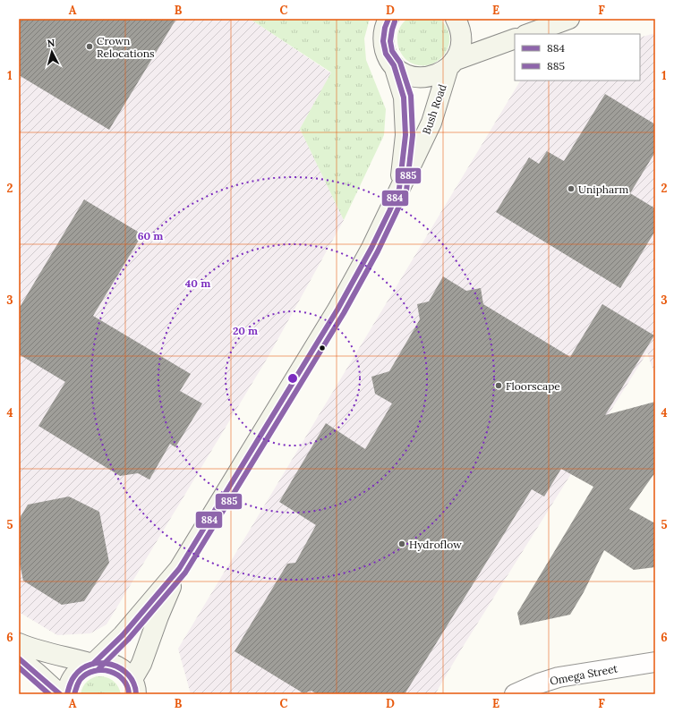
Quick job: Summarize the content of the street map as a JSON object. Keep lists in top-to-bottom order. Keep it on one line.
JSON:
{"streets":{"main road":["Bush Road"],"street":["Omega Street"]},"places":["Crown Relocations","Unipharm","Floorscape","Hydroflow"],"lines":["transit line 884","transit line 885"],"legend":["884","885"],"north":"top","grid":{"columns":["A","B","C","D","E","F"],"rows":["1","2","3","4","5","6"]},"rings":["60 m","40 m","20 m"]}
